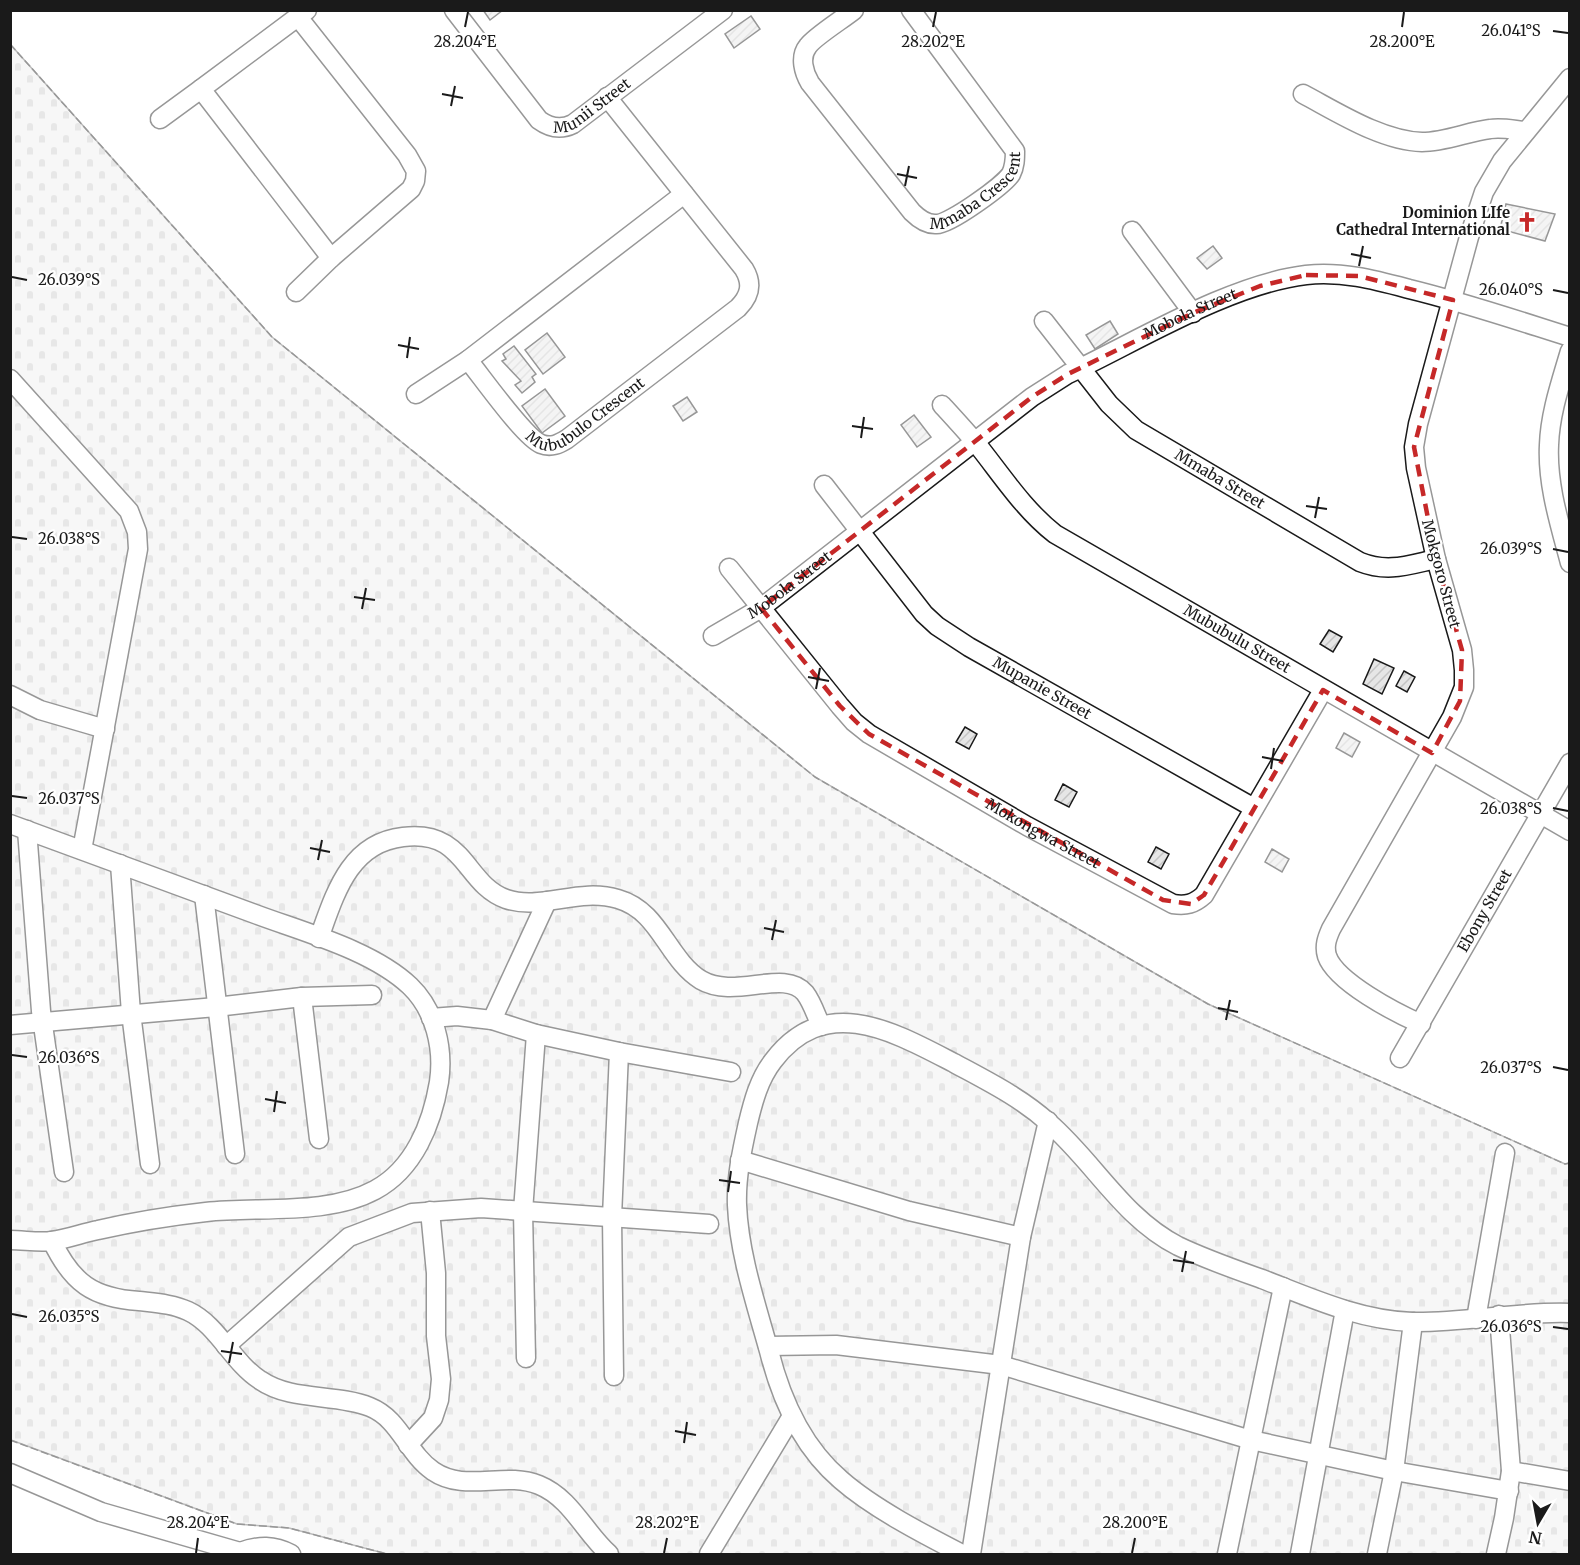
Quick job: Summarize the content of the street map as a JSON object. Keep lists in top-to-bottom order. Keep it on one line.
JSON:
{"streets":{"street":["Munii Street","Mmaba Crescent","Mobola Street","Mububulo Crescent","Mmaba Street","Mokgoro Street","Mububulu Street","Mupanie Street","Mokongwa Street","Ebony Street"]},"crossings":[["Munii Street","Mububulo Crescent"],["Mobola Street","Mmaba Street"],["Mobola Street","Mokgoro Street"],["Mobola Street","Mububulu Street"],["Mobola Street","Mupanie Street"],["Mobola Street","Mokongwa Street"],["Mmaba Street","Mokgoro Street"],["Mokgoro Street","Mububulu Street"],["Mokgoro Street","Ebony Street"],["Mububulu Street","Mokongwa Street"],["Mububulu Street","Ebony Street"],["Mupanie Street","Mokongwa Street"]],"places":{"church":["Dominion LIfe Cathedral International"]},"north":"bottom","coordinates":["26.041°S","28.204°E","28.202°E","28.200°E","26.039°S","26.040°S","26.038°S","26.037°S","26.036°S","26.035°S"]}
